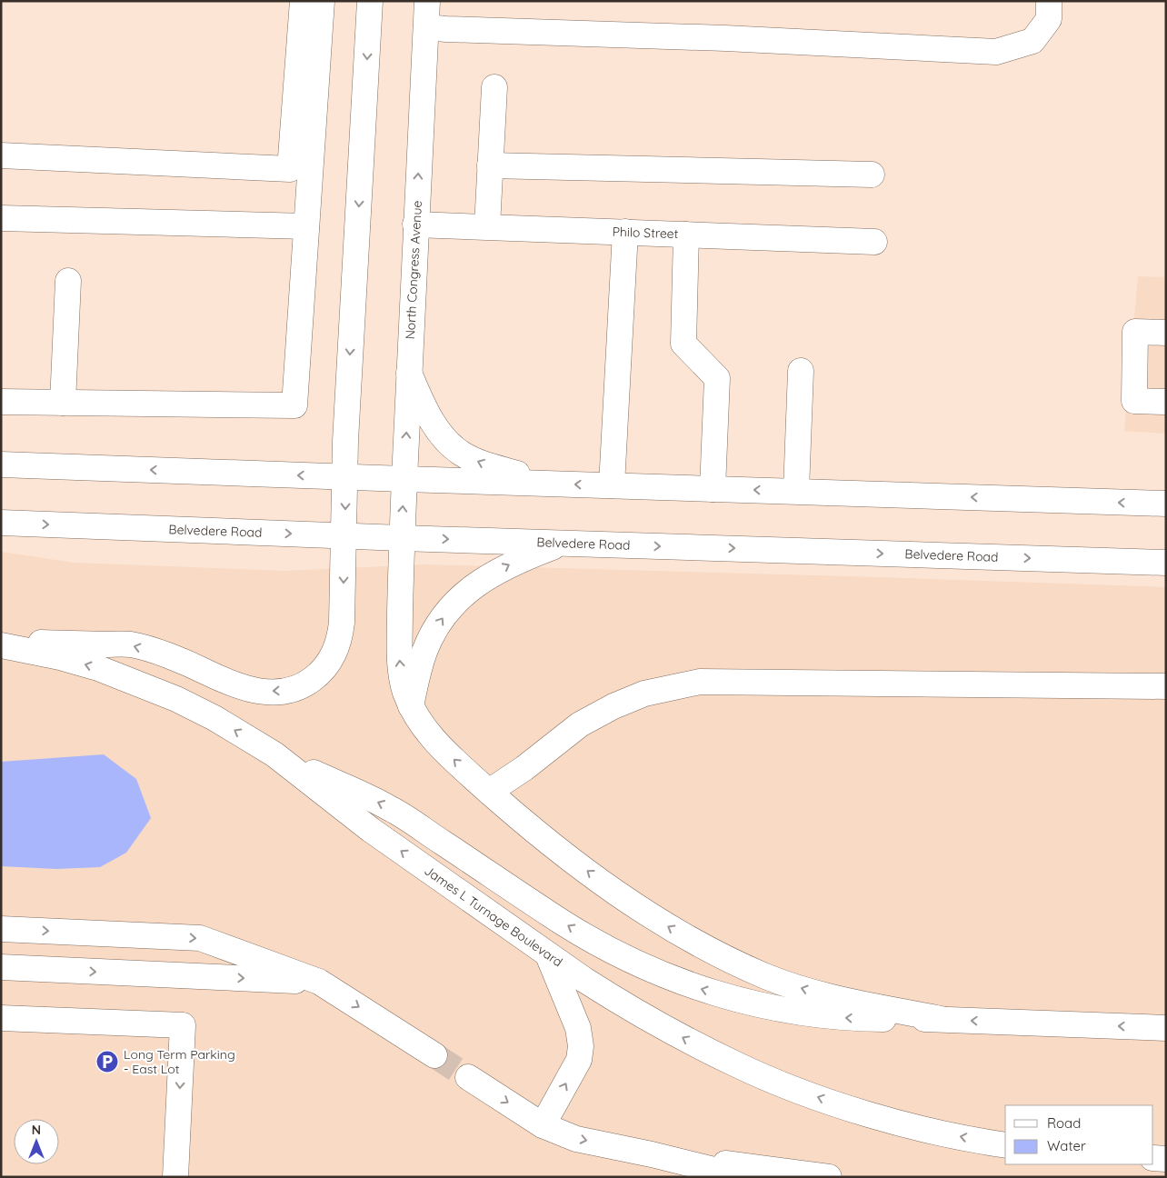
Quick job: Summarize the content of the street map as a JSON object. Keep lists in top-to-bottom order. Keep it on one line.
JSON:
{"streets":{"street":["Philo Street","North Congress Avenue","Belvedere Road","James L Turnage Boulevard"]},"crossings":[["Philo Street","North Congress Avenue"],["North Congress Avenue","Belvedere Road"]],"one_way":["North Congress Avenue"],"places":{"parking":["Long Term Parking - East Lot"]},"legend":["Road","Water"],"north":"top"}
